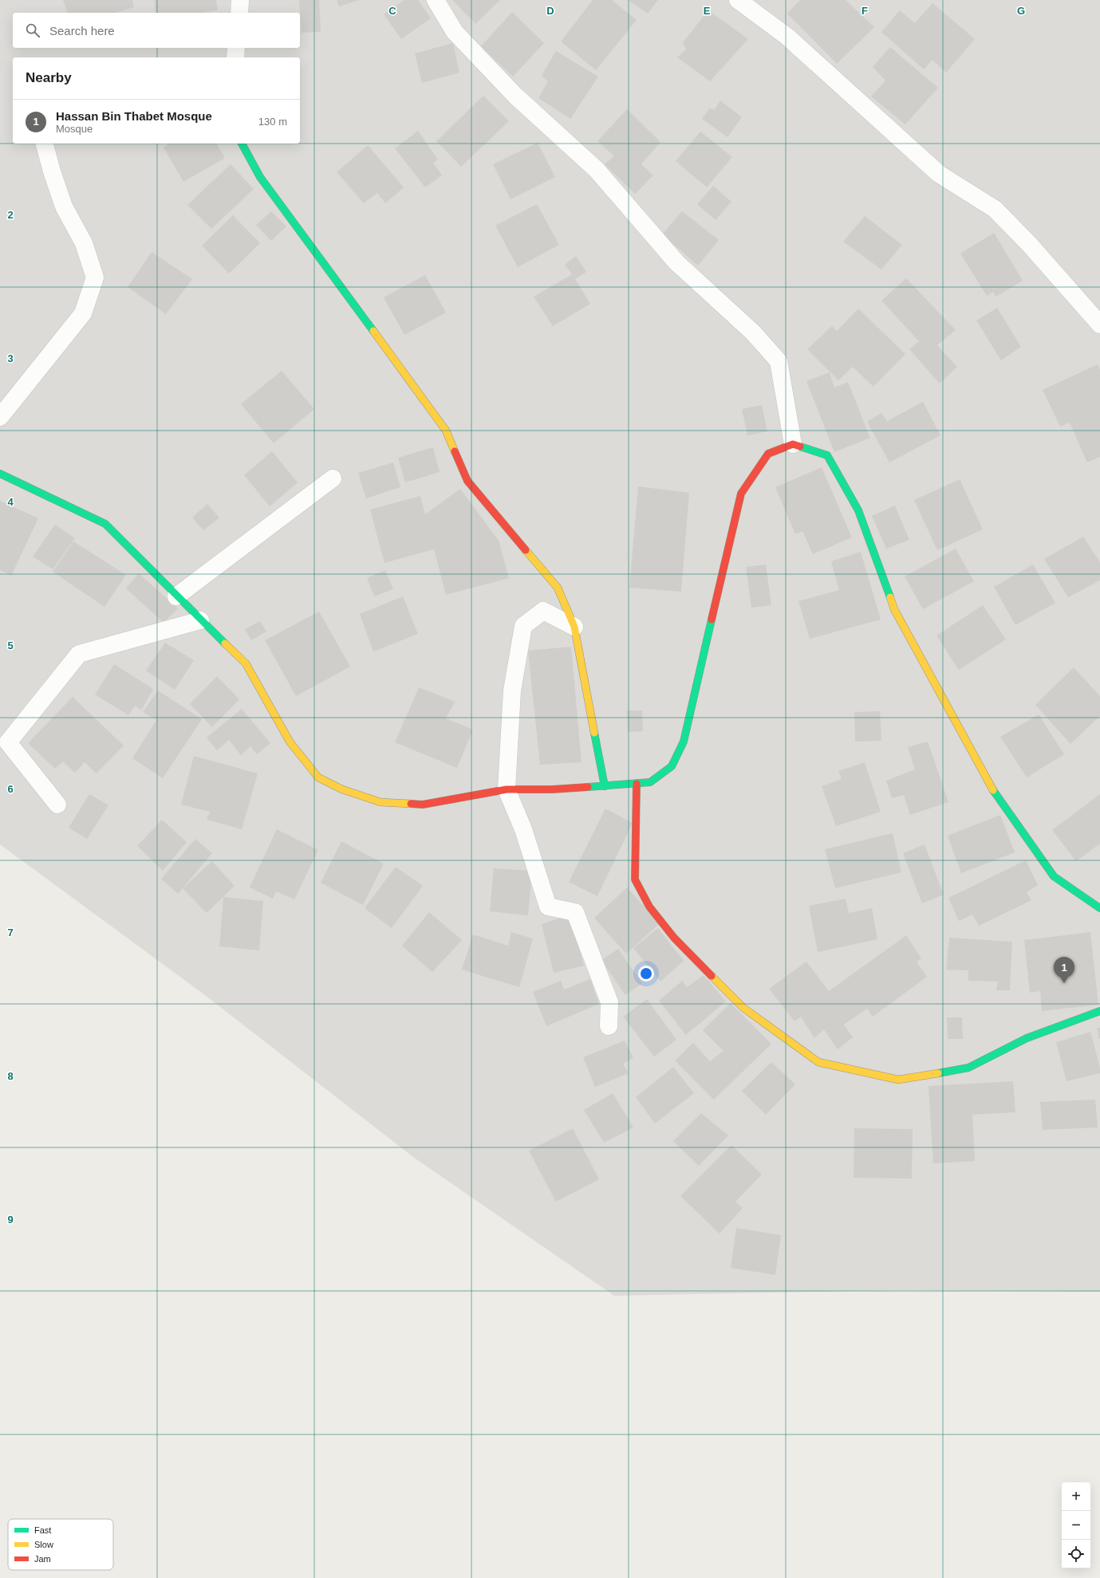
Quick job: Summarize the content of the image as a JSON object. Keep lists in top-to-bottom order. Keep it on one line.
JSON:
{"legend":["Fast","Slow","Jam"],"page":{"search":"Search here","heading":"Nearby","list":[{"mark":"1","name":"Hassan Bin Thabet Mosque","note":"Mosque","value":"130 m"}],"pins":"1","map_buttons":["+","−"]},"grid":{"columns":["C","D","E","F","G"],"rows":["2","3","4","5","6","7","8","9"]}}
